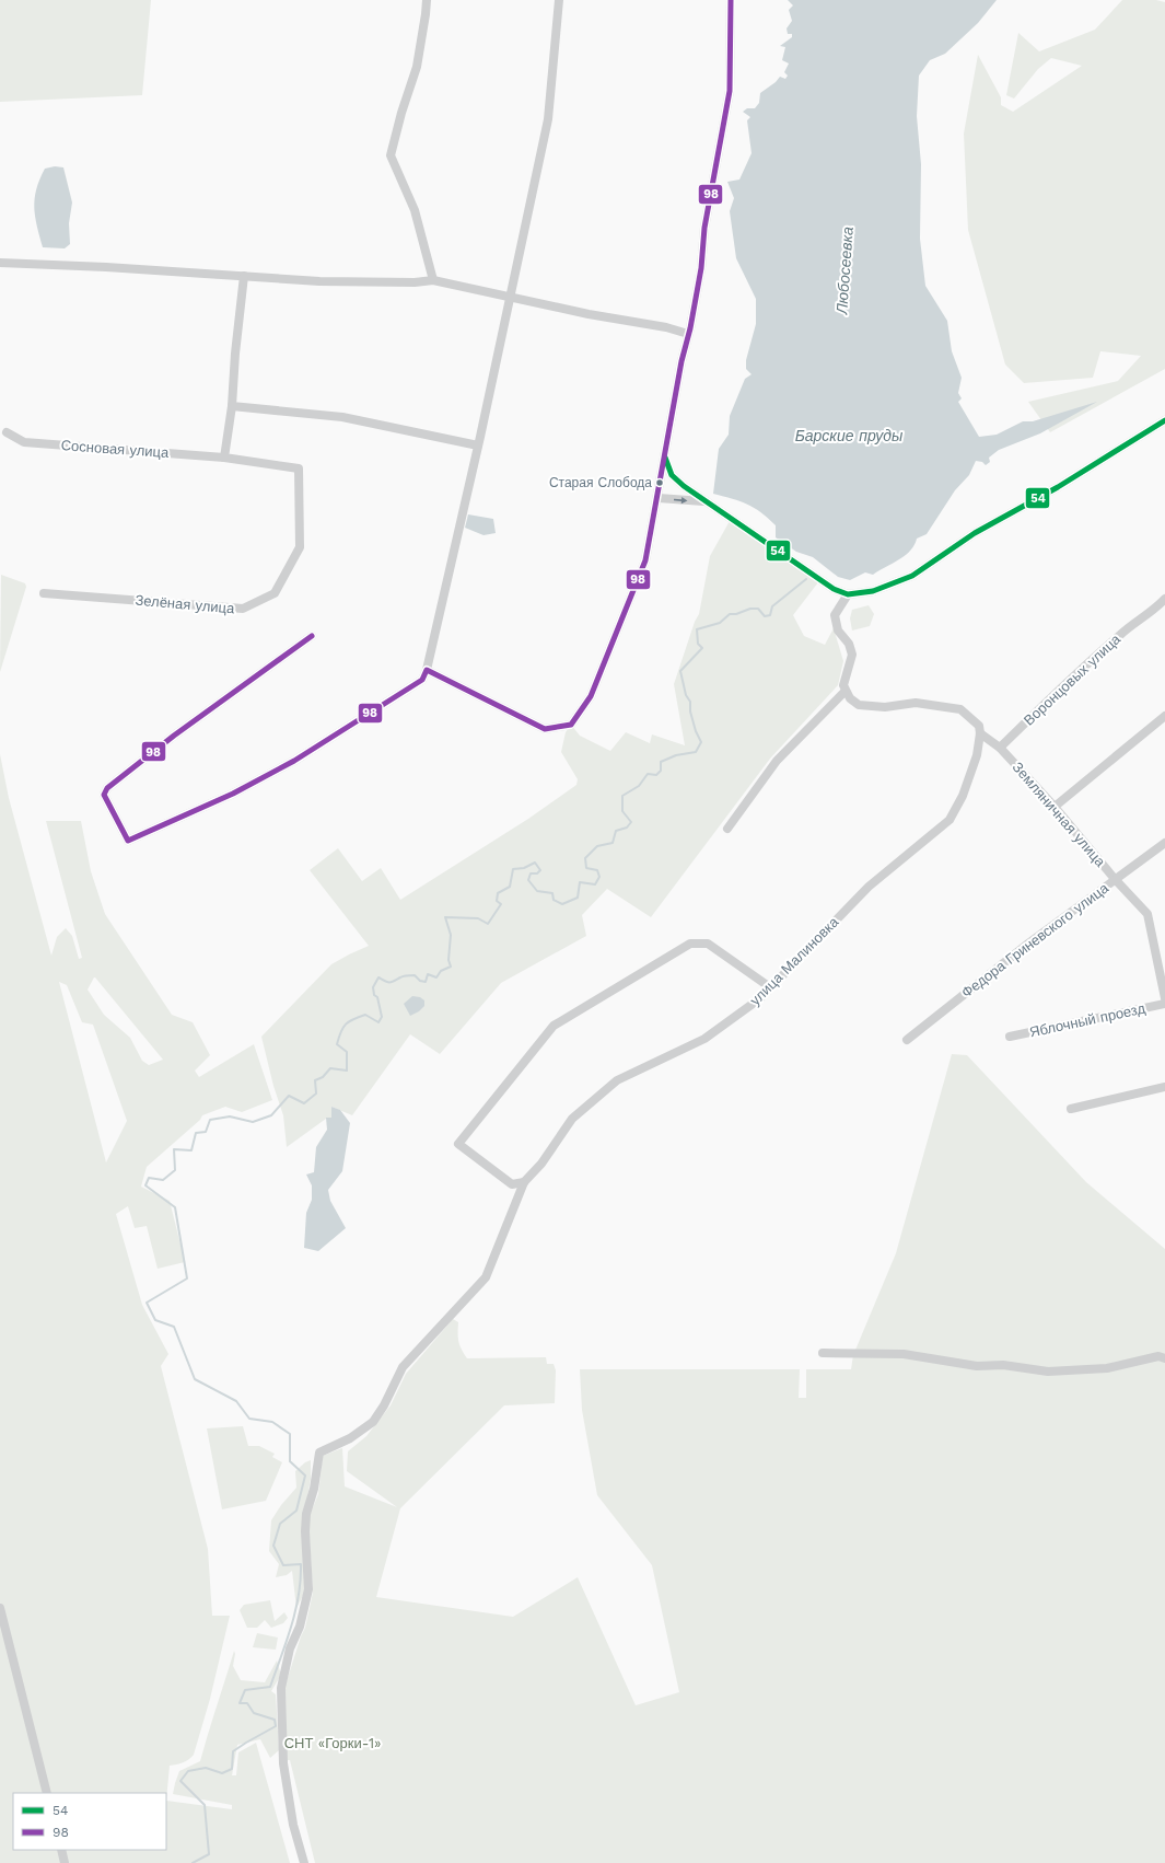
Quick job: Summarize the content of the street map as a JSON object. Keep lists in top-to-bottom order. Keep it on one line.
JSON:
{"streets":{"street":["Сосновая улица","Зелёная улица","Воронцовых улица","Земляничная улица","Федора Гриневского улица","улица Малиновка","Яблочный проезд"]},"crossings":[["Сосновая улица","Зелёная улица"],["Воронцовых улица","Земляничная улица"],["Земляничная улица","Федора Гриневского улица"]],"water":["Любосеевка","Барские пруды"],"parks":["СНТ «Горки-1»"],"places":["Старая Слобода"],"lines":["transit line 98","transit line 54"],"legend":["54","98"]}
